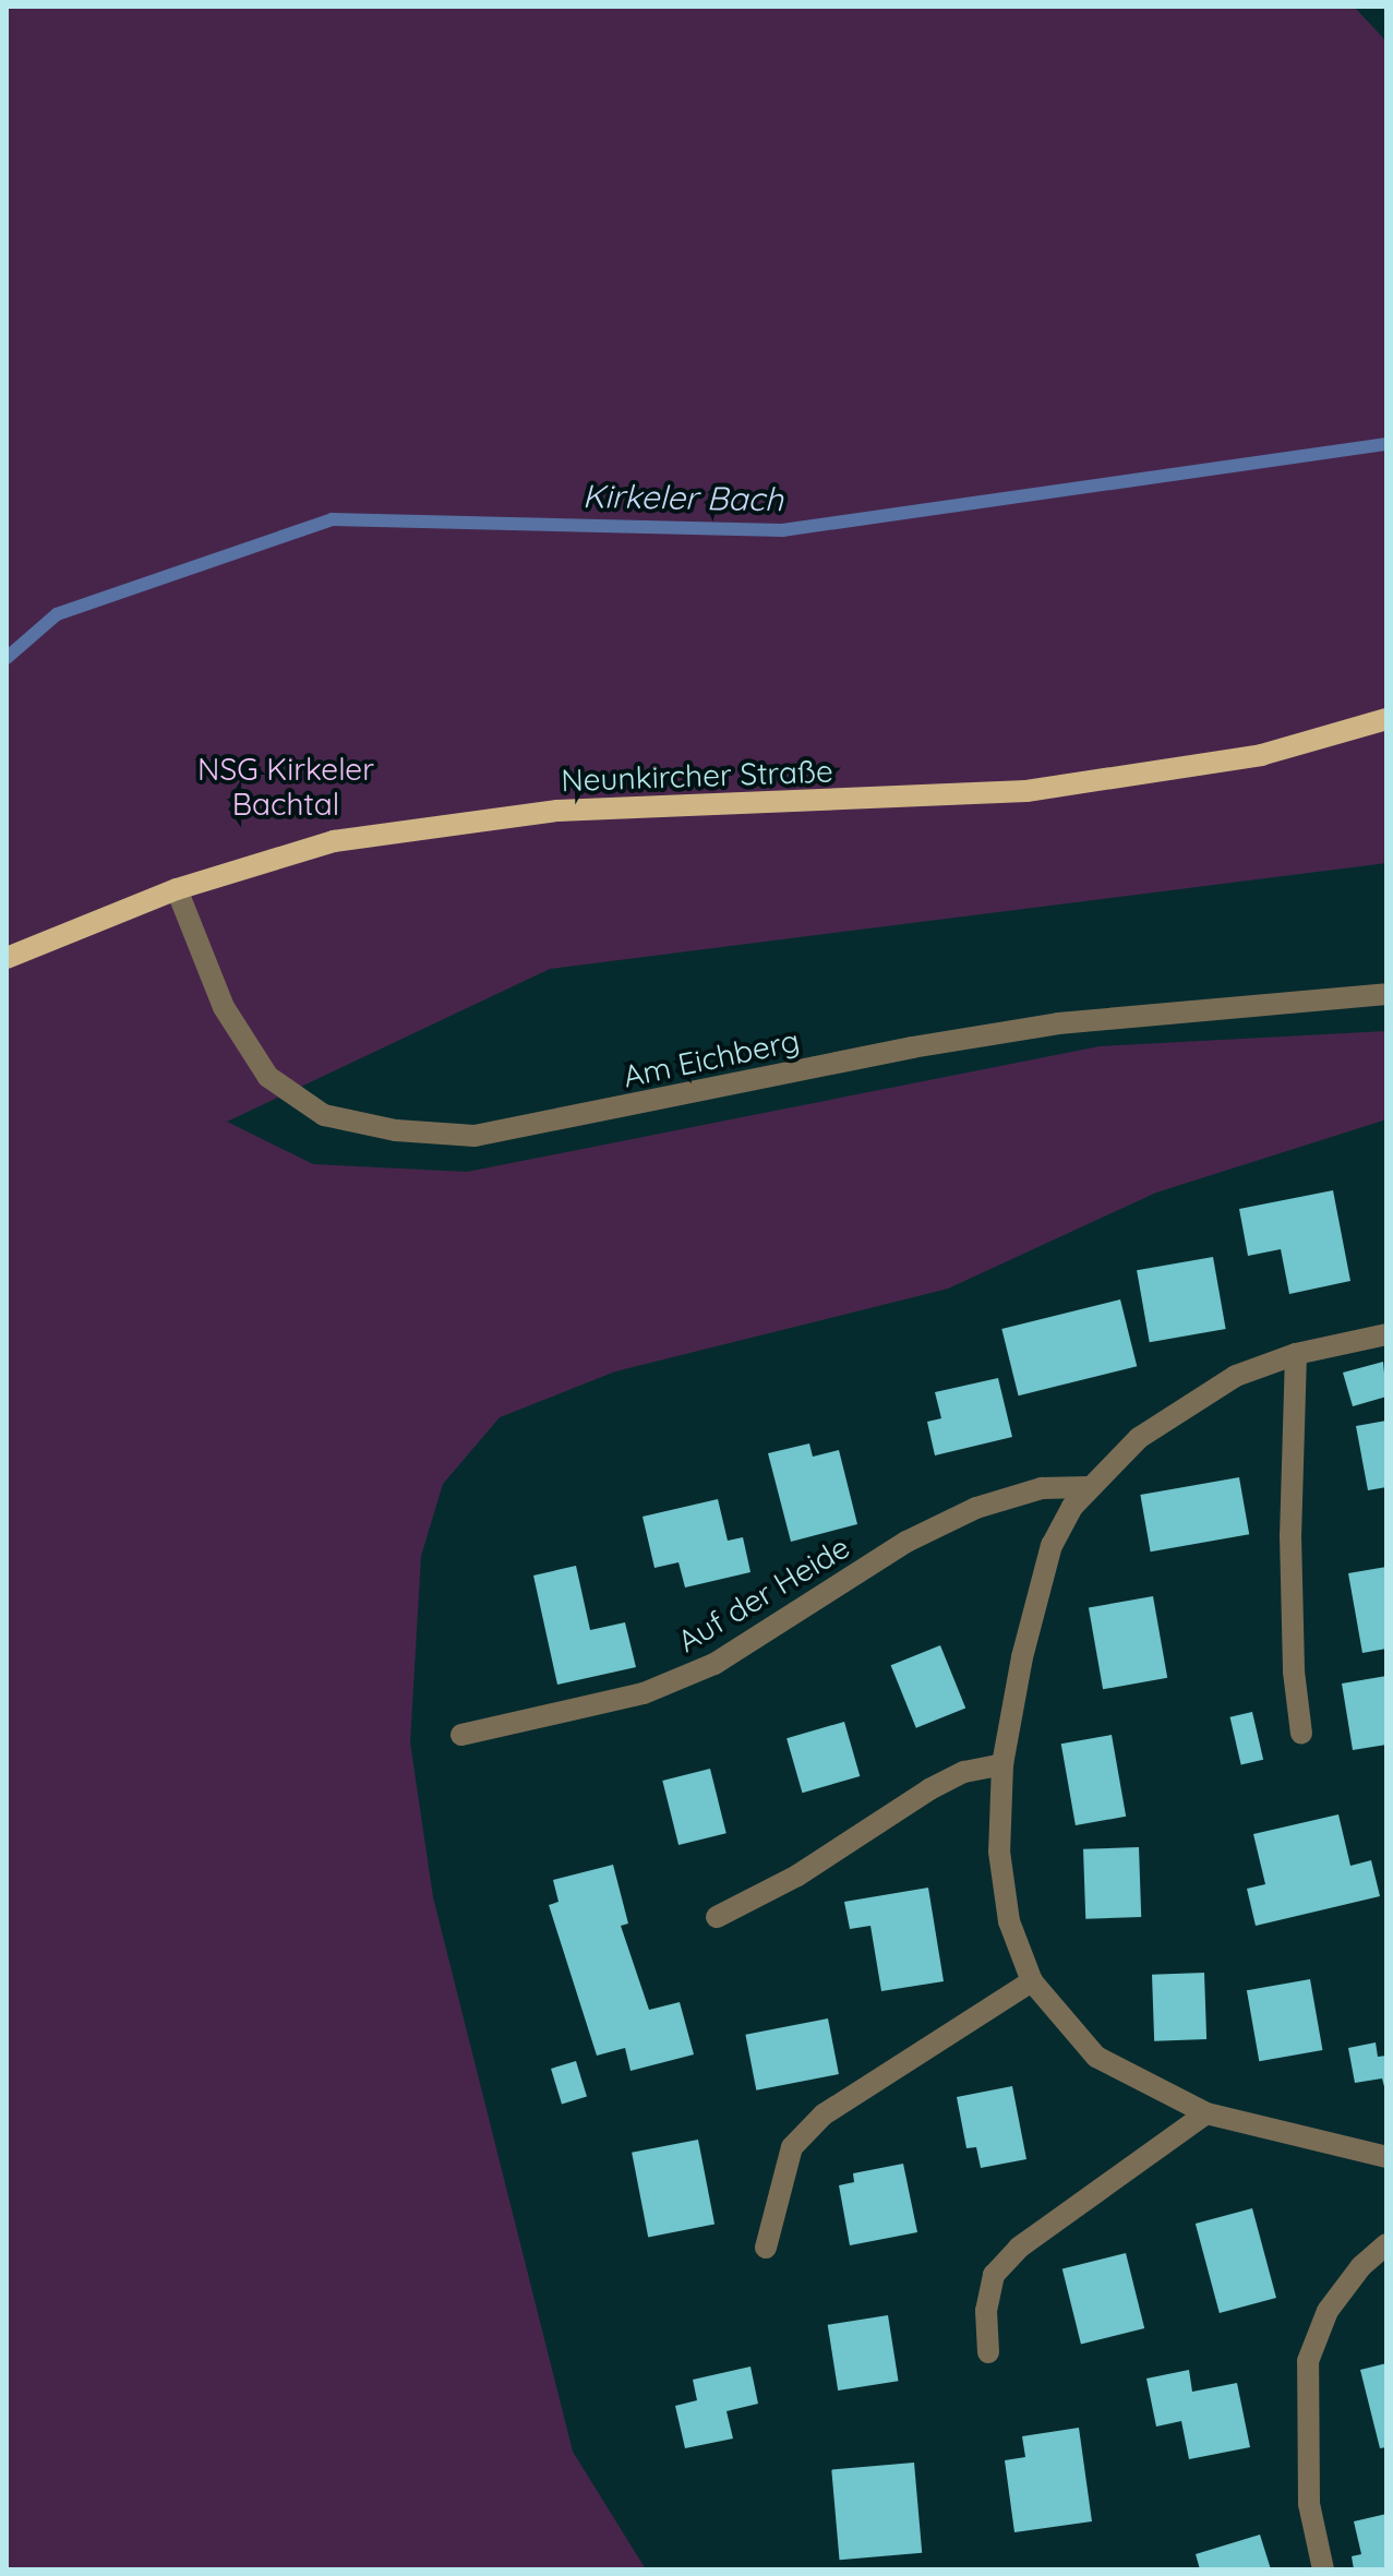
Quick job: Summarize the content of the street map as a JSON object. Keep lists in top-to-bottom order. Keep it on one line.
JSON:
{"streets":{"main road":["Neunkircher Straße"],"street":["Am Eichberg","Auf der Heide"]},"crossings":[["Neunkircher Straße","Am Eichberg"]],"water":["Kirkeler Bach"],"parks":["NSG Kirkeler Bachtal"]}
